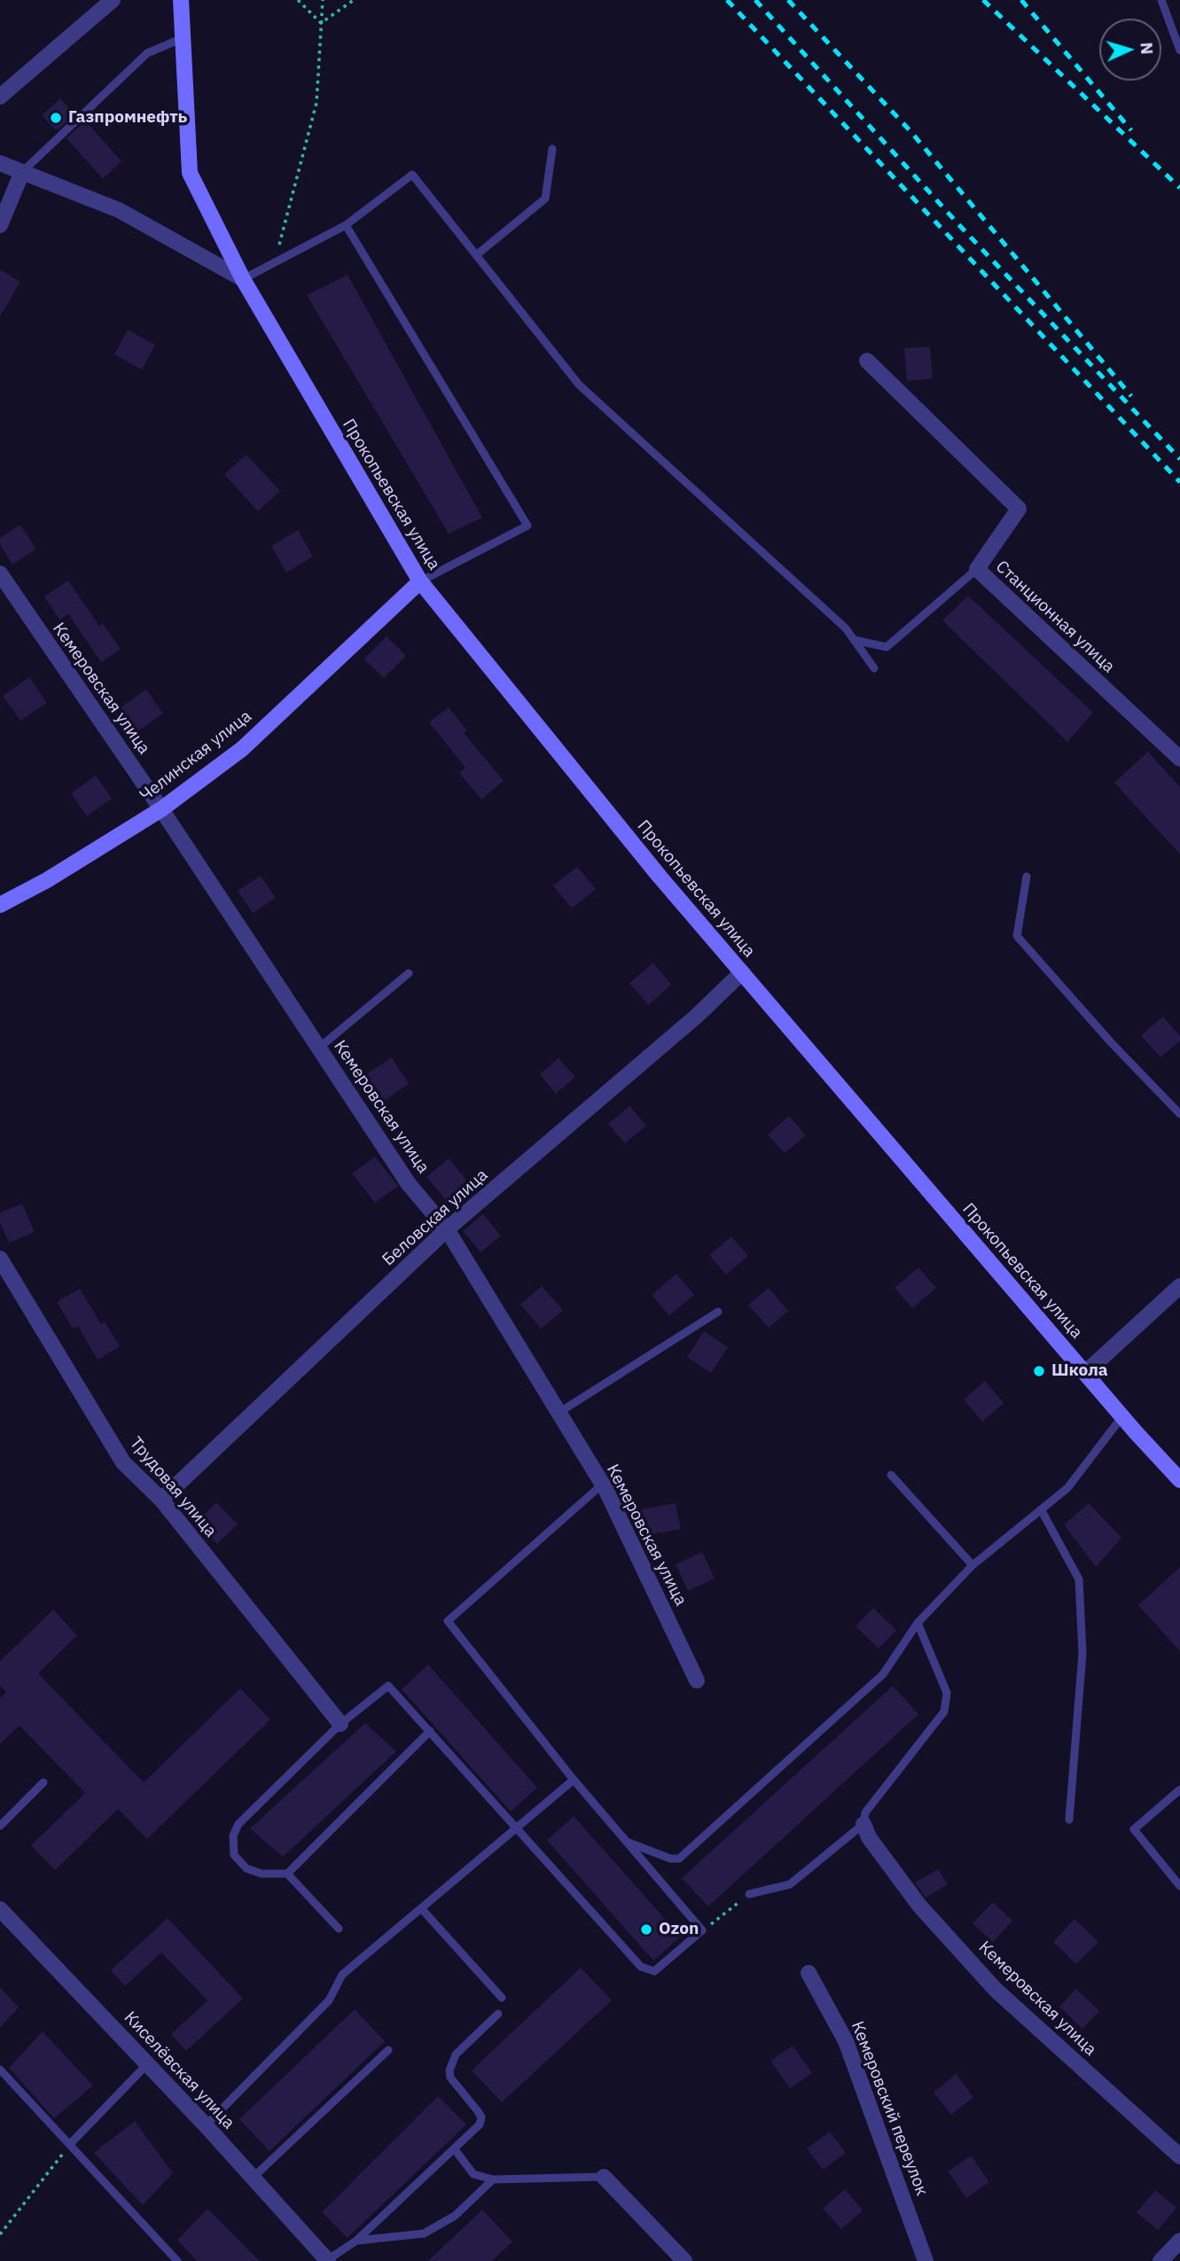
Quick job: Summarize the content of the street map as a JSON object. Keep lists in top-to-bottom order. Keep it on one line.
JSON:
{"streets":{"main road":["Прокопьевская улица","Челинская улица"],"street":["Станционная улица","Кемеровская улица","Беловская улица","Трудовая улица","Киселёвская улица","Кемеровский переулок"]},"crossings":[["Прокопьевская улица","Челинская улица"],["Прокопьевская улица","Беловская улица"],["Кемеровская улица","Челинская улица"],["Кемеровская улица","Беловская улица"],["Беловская улица","Трудовая улица"]],"places":["Газпромнефть","Школа","Ozon"],"north":"right"}
